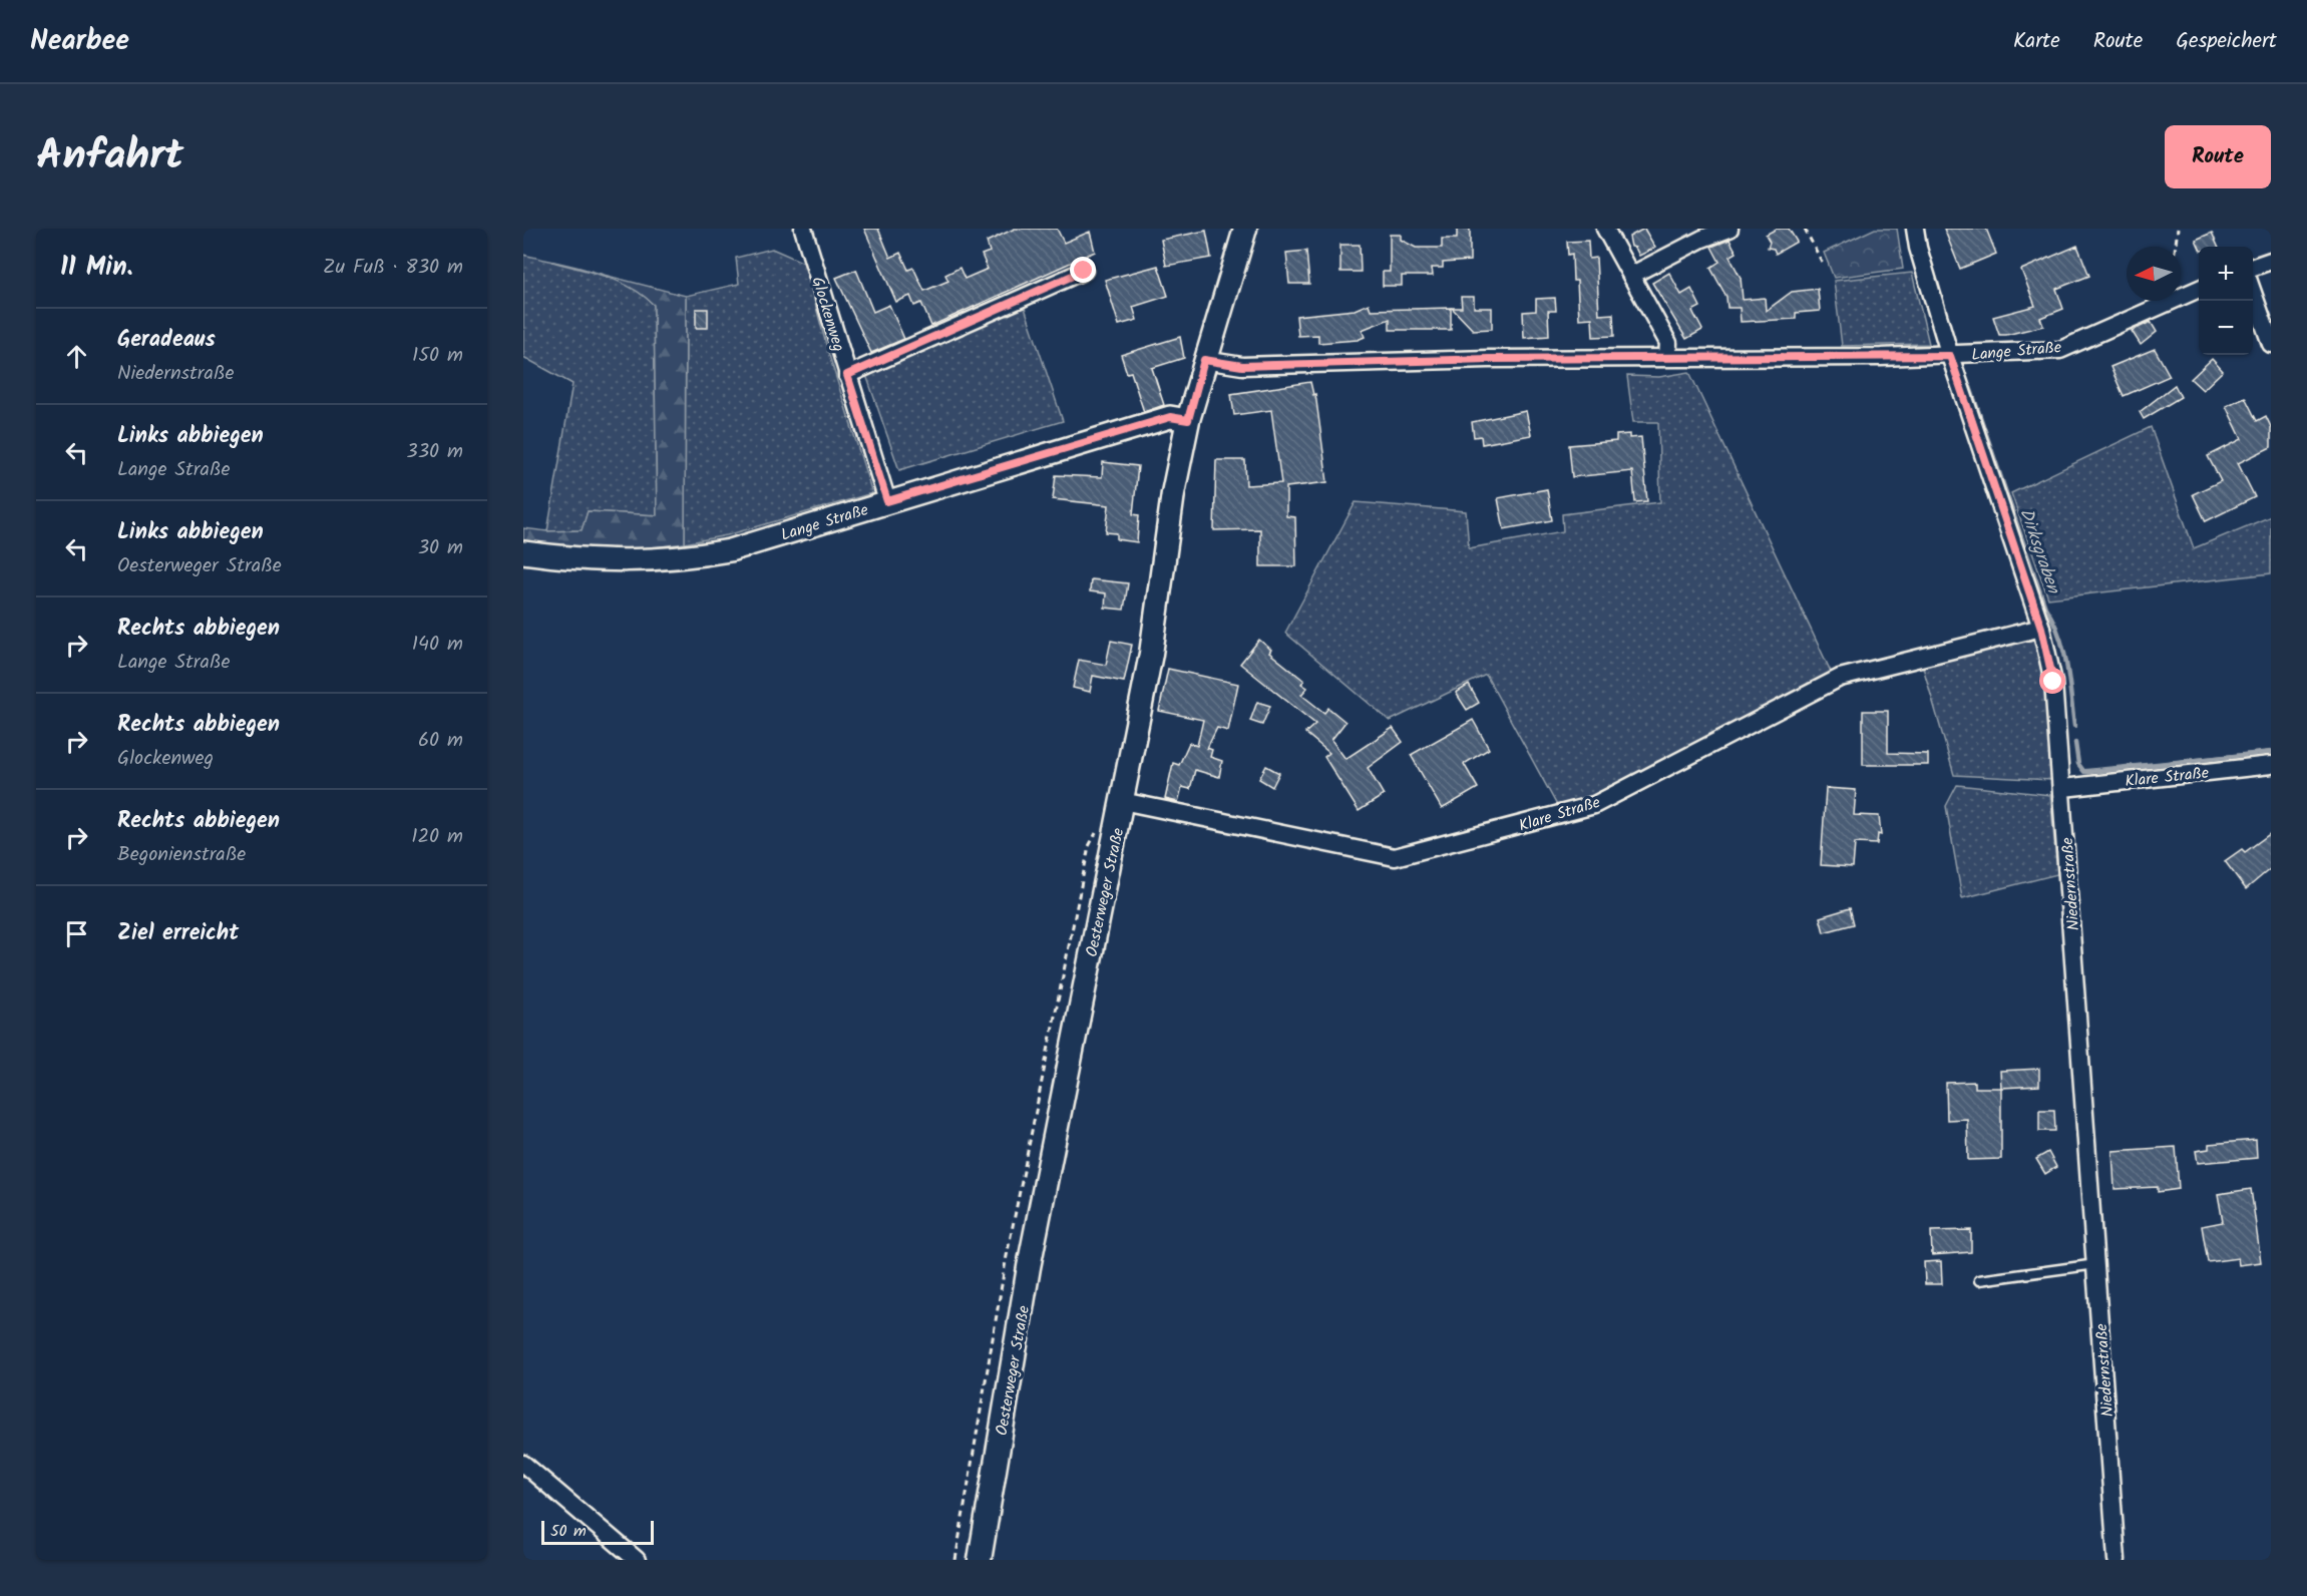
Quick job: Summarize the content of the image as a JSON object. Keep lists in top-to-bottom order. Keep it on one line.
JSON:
{"streets":{"main road":["Oesterweger Straße"],"street":["Glockenweg","Lange Straße","Klare Straße","Niedernstraße"]},"crossings":[["Glockenweg","Lange Straße"],["Lange Straße","Niedernstraße"],["Lange Straße","Oesterweger Straße"],["Klare Straße","Niedernstraße"],["Klare Straße","Oesterweger Straße"]],"water":["Dirksgraben"],"scale_bar":"50 m","north":"left","page":{"header":"Nearbee","nav":["Karte","Route","Gespeichert"],"title":"Anfahrt","buttons":"Route","heading":["11 Min.","Zu Fuß · 830 m"],"map_buttons":["+","−"],"list":[["Geradeaus","Niedernstraße","150 m"],["Links abbiegen","Lange Straße","330 m"],["Links abbiegen","Oesterweger Straße","30 m"],["Rechts abbiegen","Lange Straße","140 m"],["Rechts abbiegen","Glockenweg","60 m"],["Rechts abbiegen","Begonienstraße","120 m"],"Ziel erreicht"],"scale":"50 m"}}
